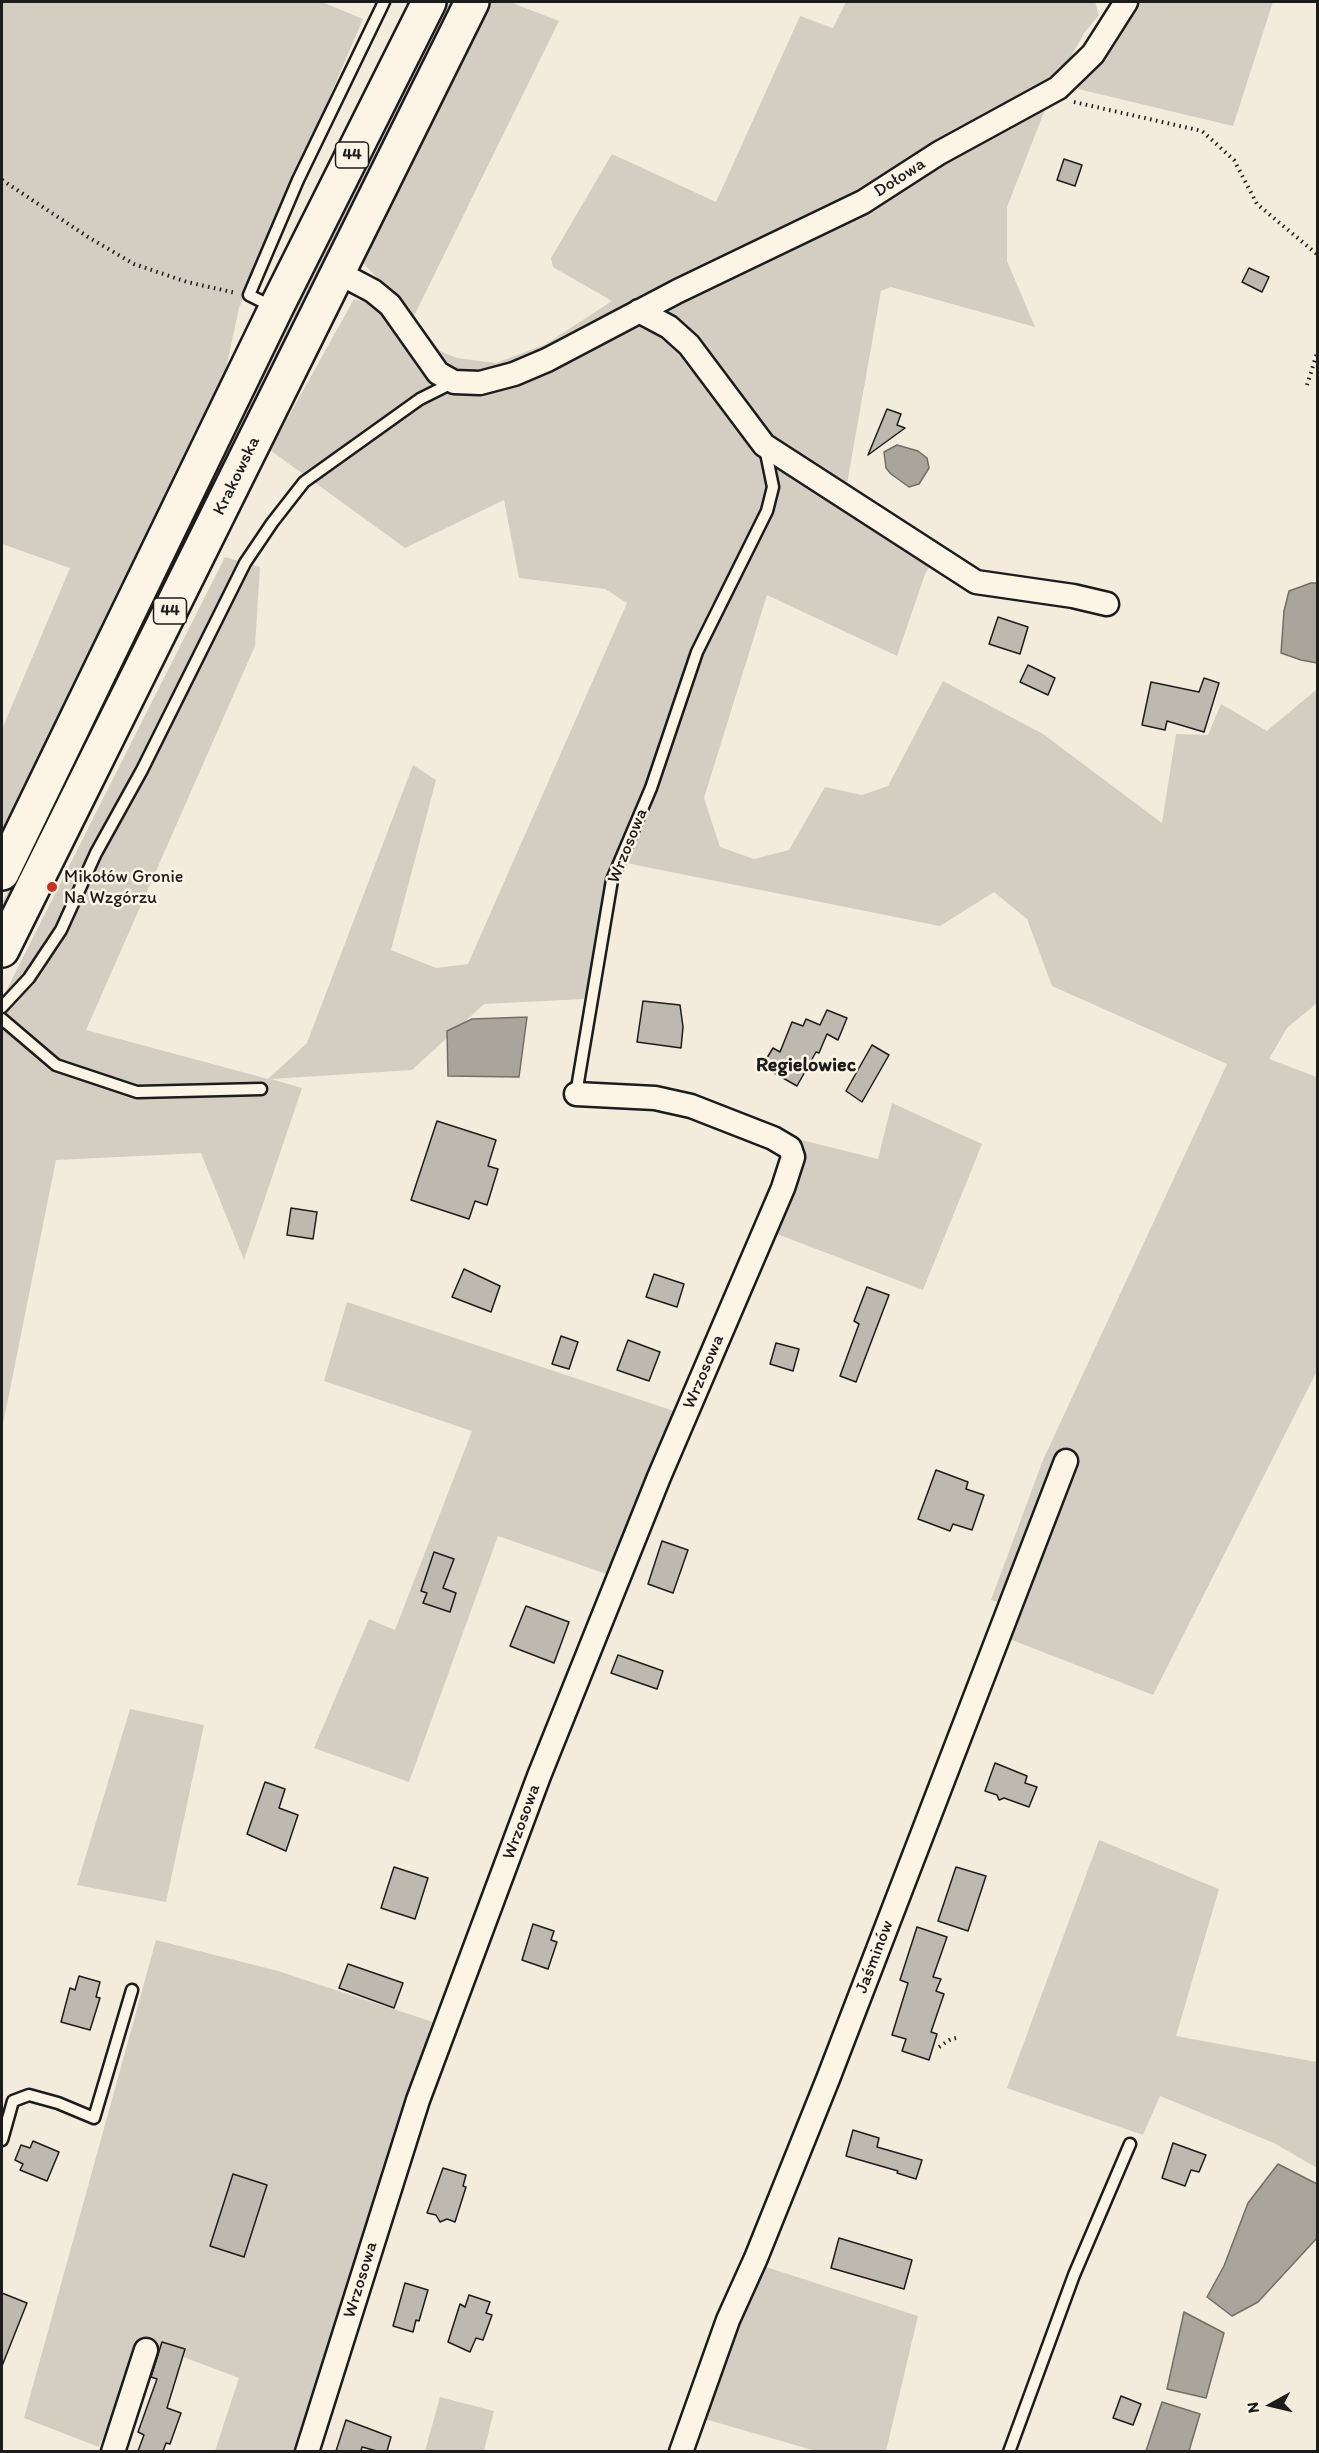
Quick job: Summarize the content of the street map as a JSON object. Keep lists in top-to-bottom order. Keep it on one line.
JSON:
{"streets":{"main road":["44","Krakowska"],"street":["Dołowa","Wrzosowa","Jaśminów"]},"districts":["Regielowiec"],"places":["Mikołów Gronie Na Wzgórzu"],"north":"left"}
